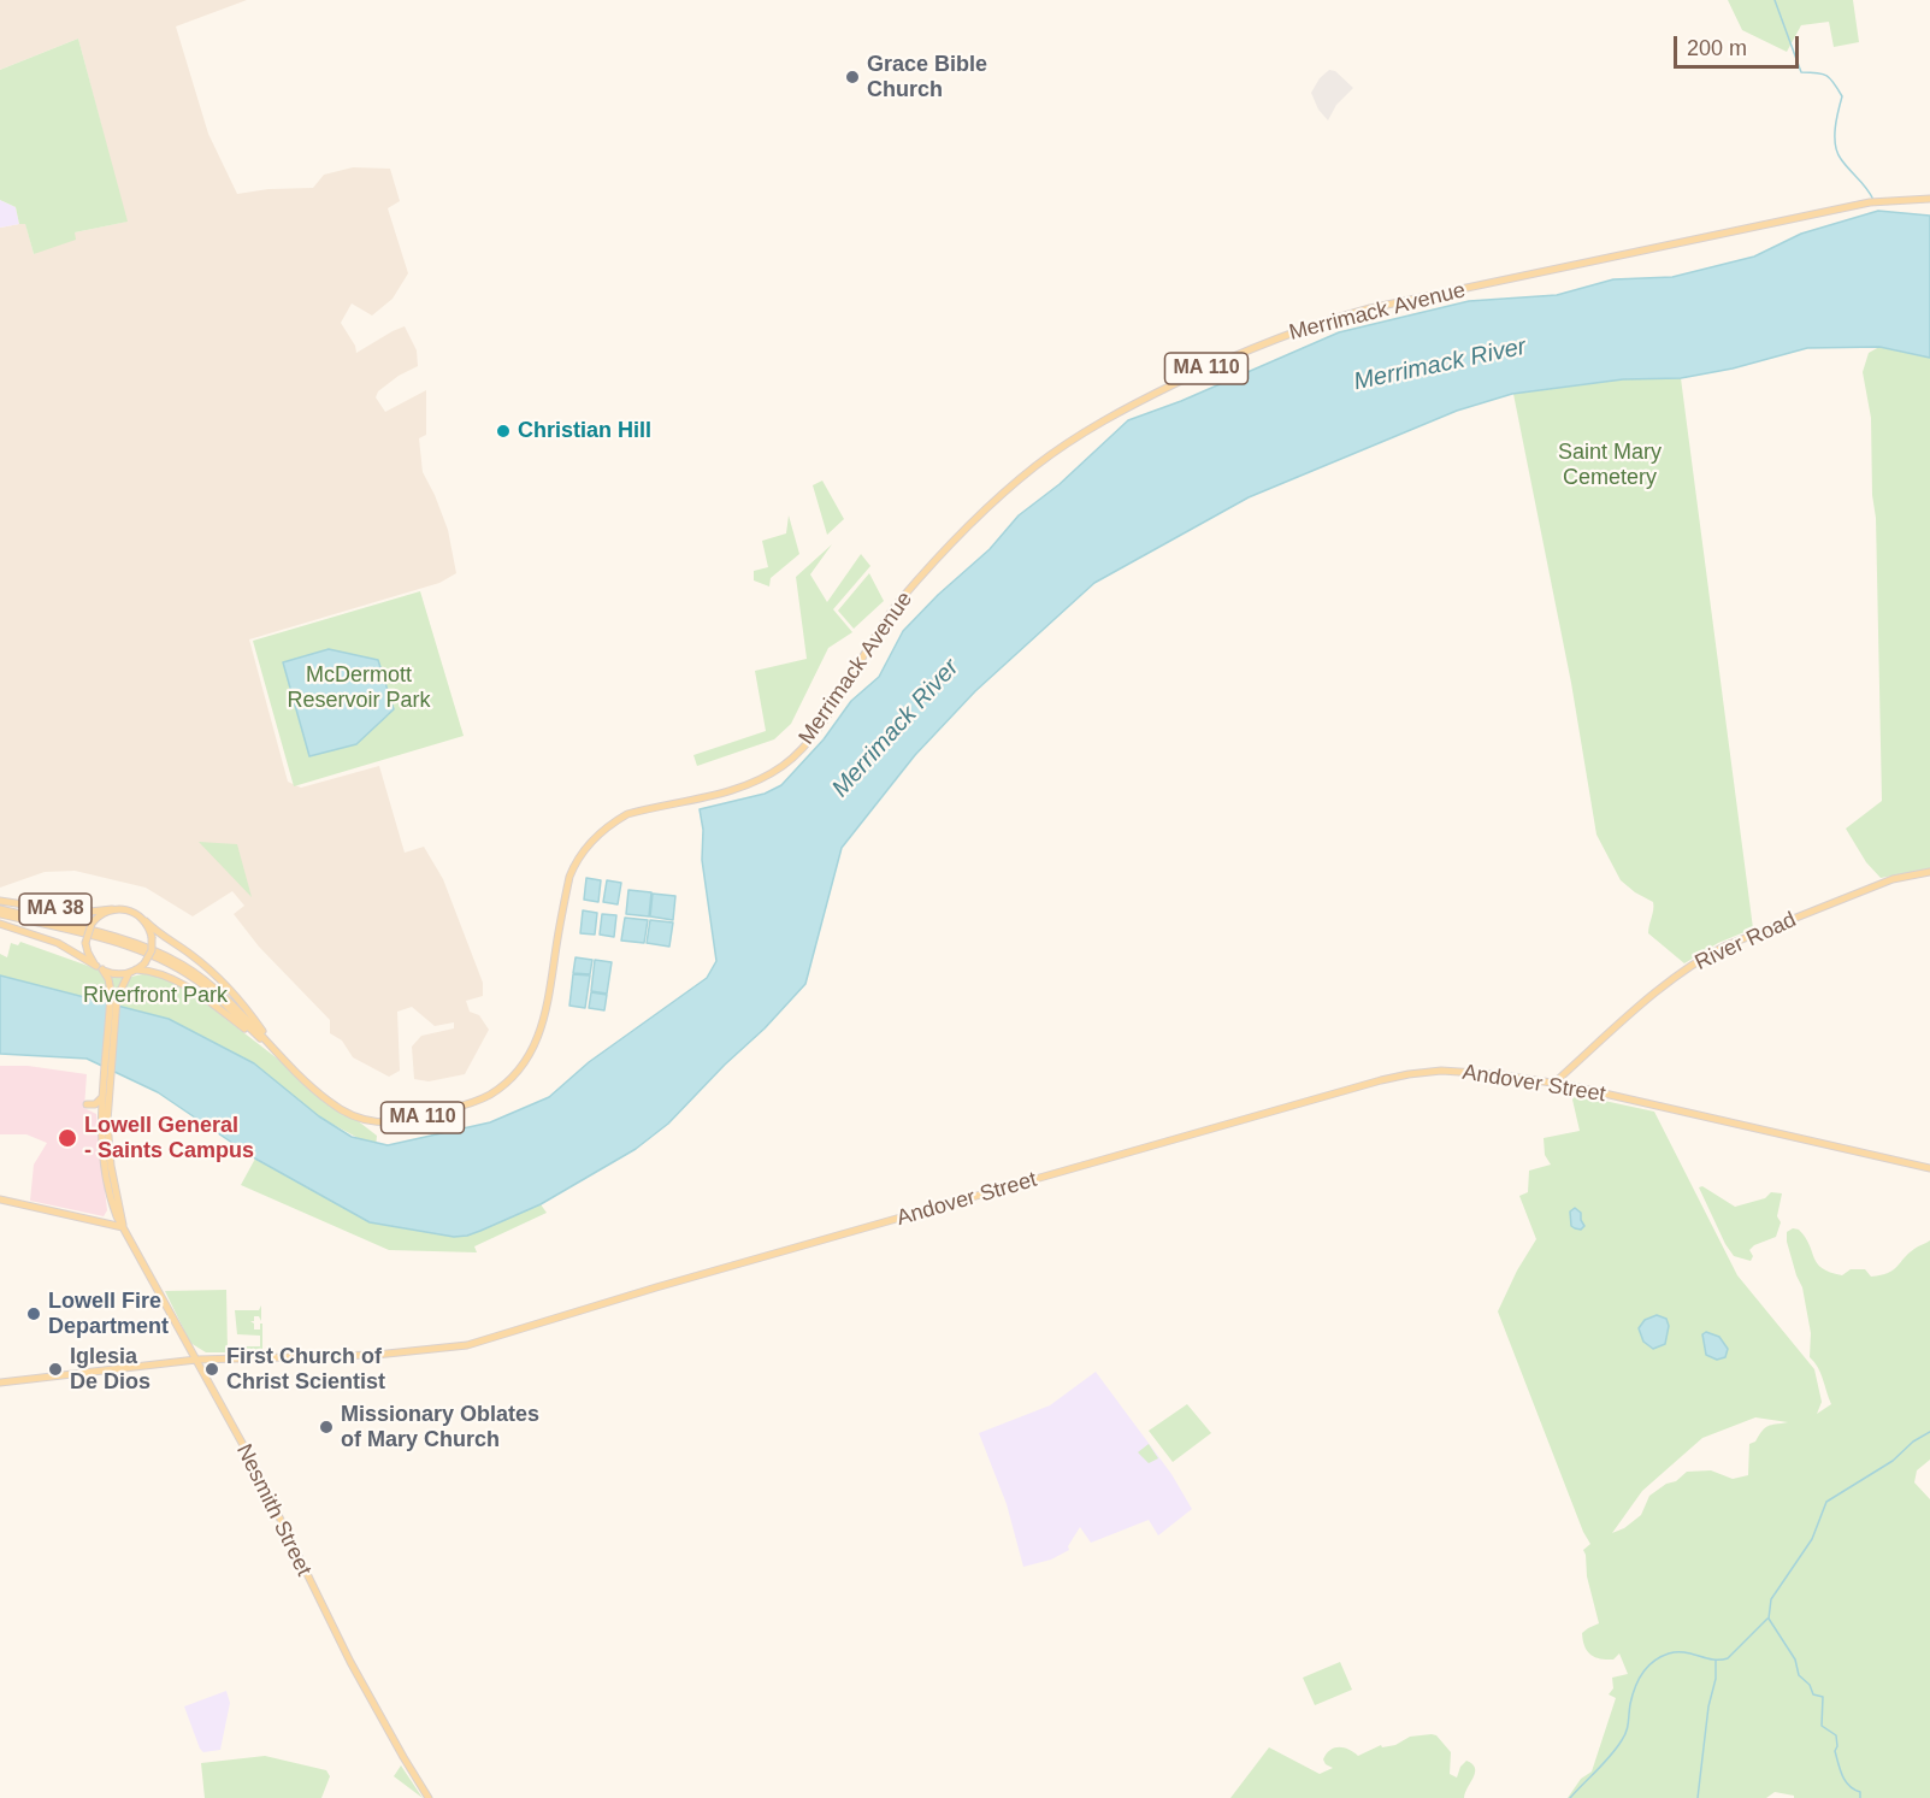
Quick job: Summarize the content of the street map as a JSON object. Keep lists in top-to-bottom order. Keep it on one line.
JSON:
{"streets":{"main road":["Merrimack Avenue","MA 110","MA 38","River Road","Andover Street","Nesmith Street"]},"crossings":[["Merrimack Avenue","MA 110"],["MA 110","MA 38"],["MA 110","Nesmith Street"],["MA 38","Nesmith Street"],["River Road","Andover Street"],["Andover Street","Nesmith Street"]],"water":["Merrimack River"],"parks":["Saint Mary Cemetery","McDermott Reservoir Park","Riverfront Park"],"places":["Grace Bible Church","Christian Hill","Lowell General - Saints Campus","Lowell Fire Department","Iglesia De Dios","First Church of Christ Scientist","Missionary Oblates of Mary Church"],"scale_bar":"200 m"}
